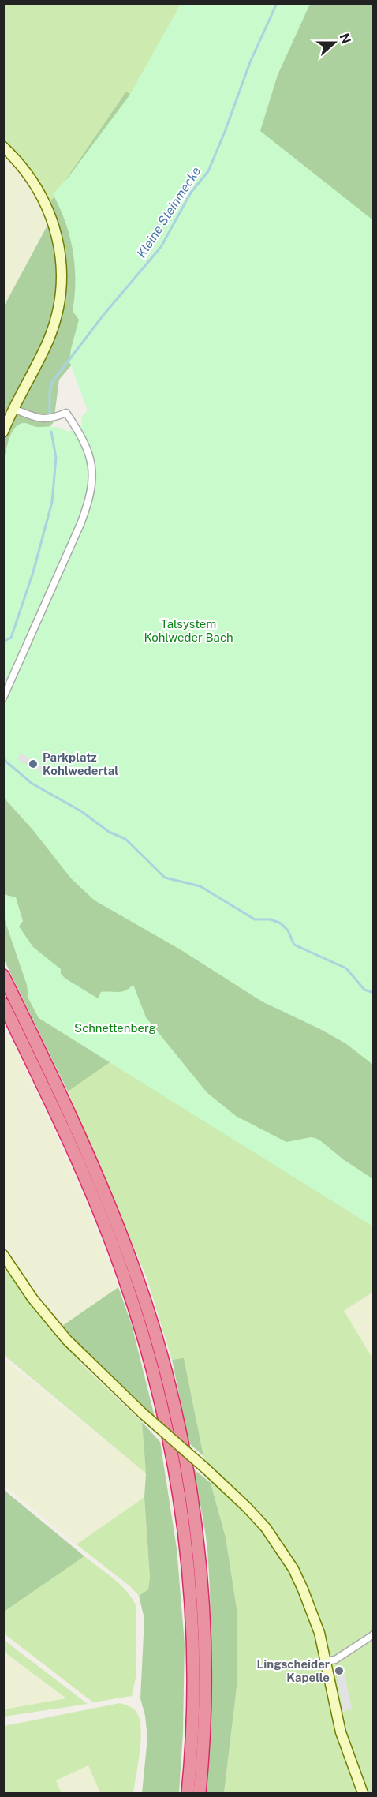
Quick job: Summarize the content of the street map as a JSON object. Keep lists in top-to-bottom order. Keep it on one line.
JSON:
{"water":["Kleine Steinmecke"],"parks":["Talsystem Kohlweder Bach","Schnettenberg"],"places":["Parkplatz Kohlwedertal","Lingscheider Kapelle"],"north":"right"}
